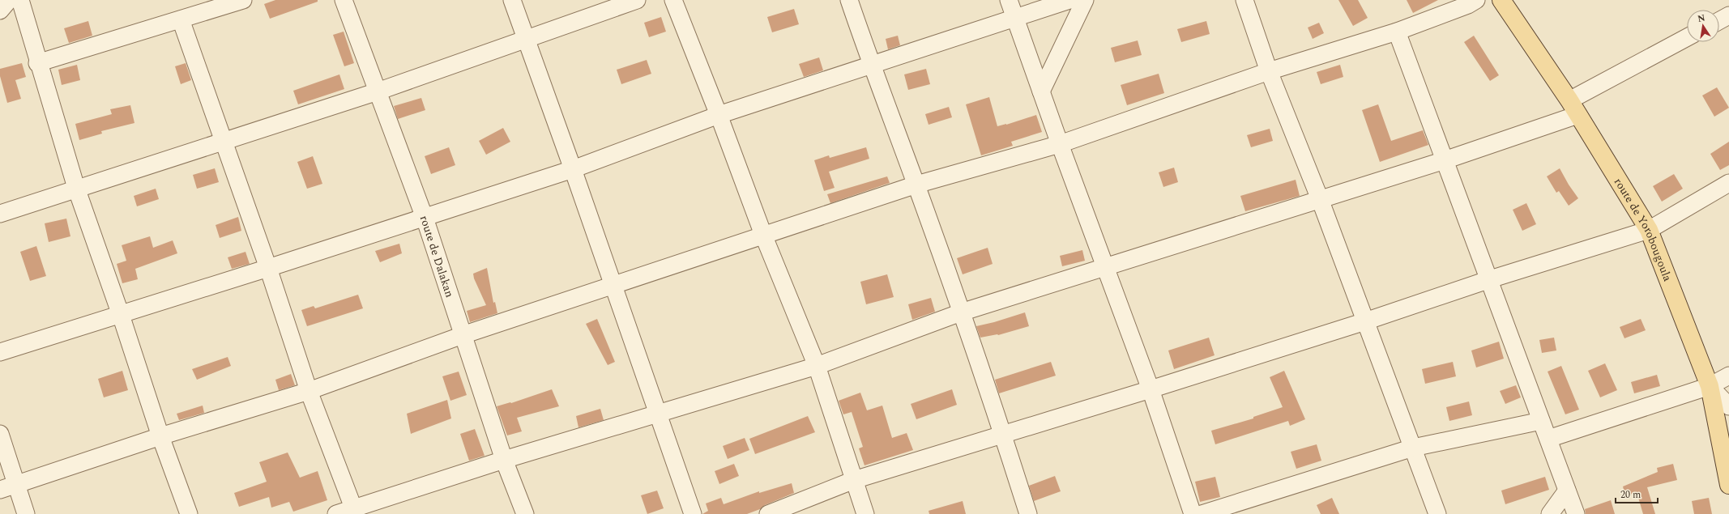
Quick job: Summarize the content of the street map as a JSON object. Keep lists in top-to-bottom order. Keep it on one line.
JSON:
{"streets":{"main road":["route de Yorobougoula"],"street":["route de Dalakan"]},"scale_bar":"20 m","north":"top"}
